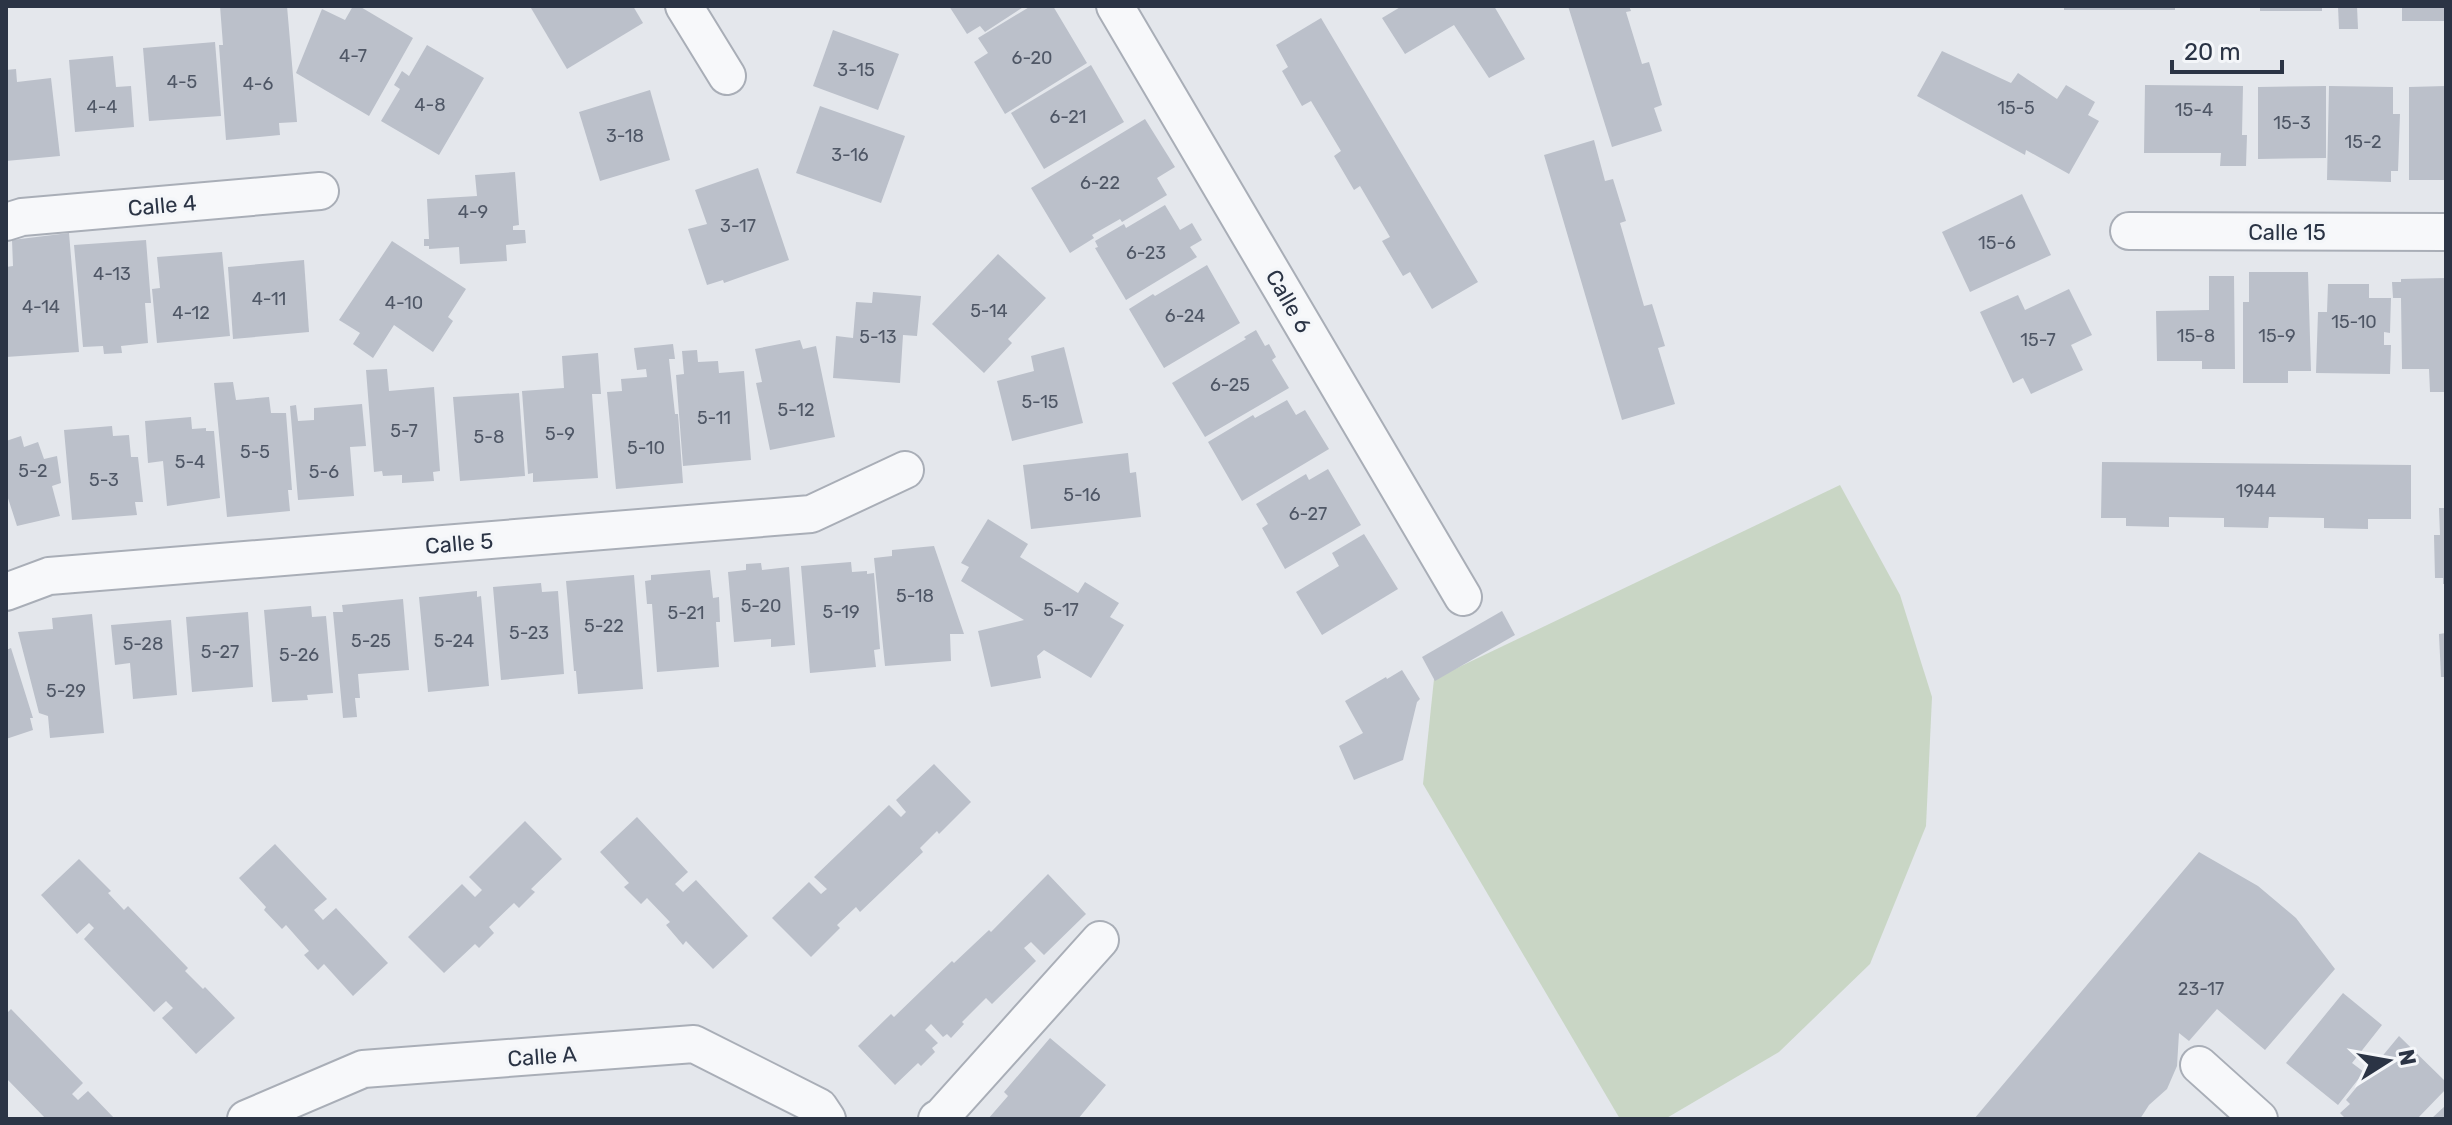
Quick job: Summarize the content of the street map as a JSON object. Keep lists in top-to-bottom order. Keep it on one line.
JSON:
{"streets":{"street":["Calle 4","Calle 15","Calle 6","Calle 5","Calle A"]},"house_numbers":["4-7","6-20","3-15","4-5","4-6","4-8","4-4","15-5","15-4","6-21","15-3","3-18","15-2","3-16","6-22","4-9","3-17","15-6","6-23","4-13","4-11","4-10","4-14","5-14","4-12","6-24","15-10","15-8","15-9","5-13","15-7","6-25","5-15","5-12","5-11","5-7","5-9","5-8","5-10","5-5","5-4","5-2","5-6","5-3","1944","5-16","6-27","5-18","5-20","5-17","5-19","5-21","5-22","5-23","5-25","5-24","5-28","5-27","5-26","5-29","23-17"],"scale_bar":"20 m","north":"right"}
